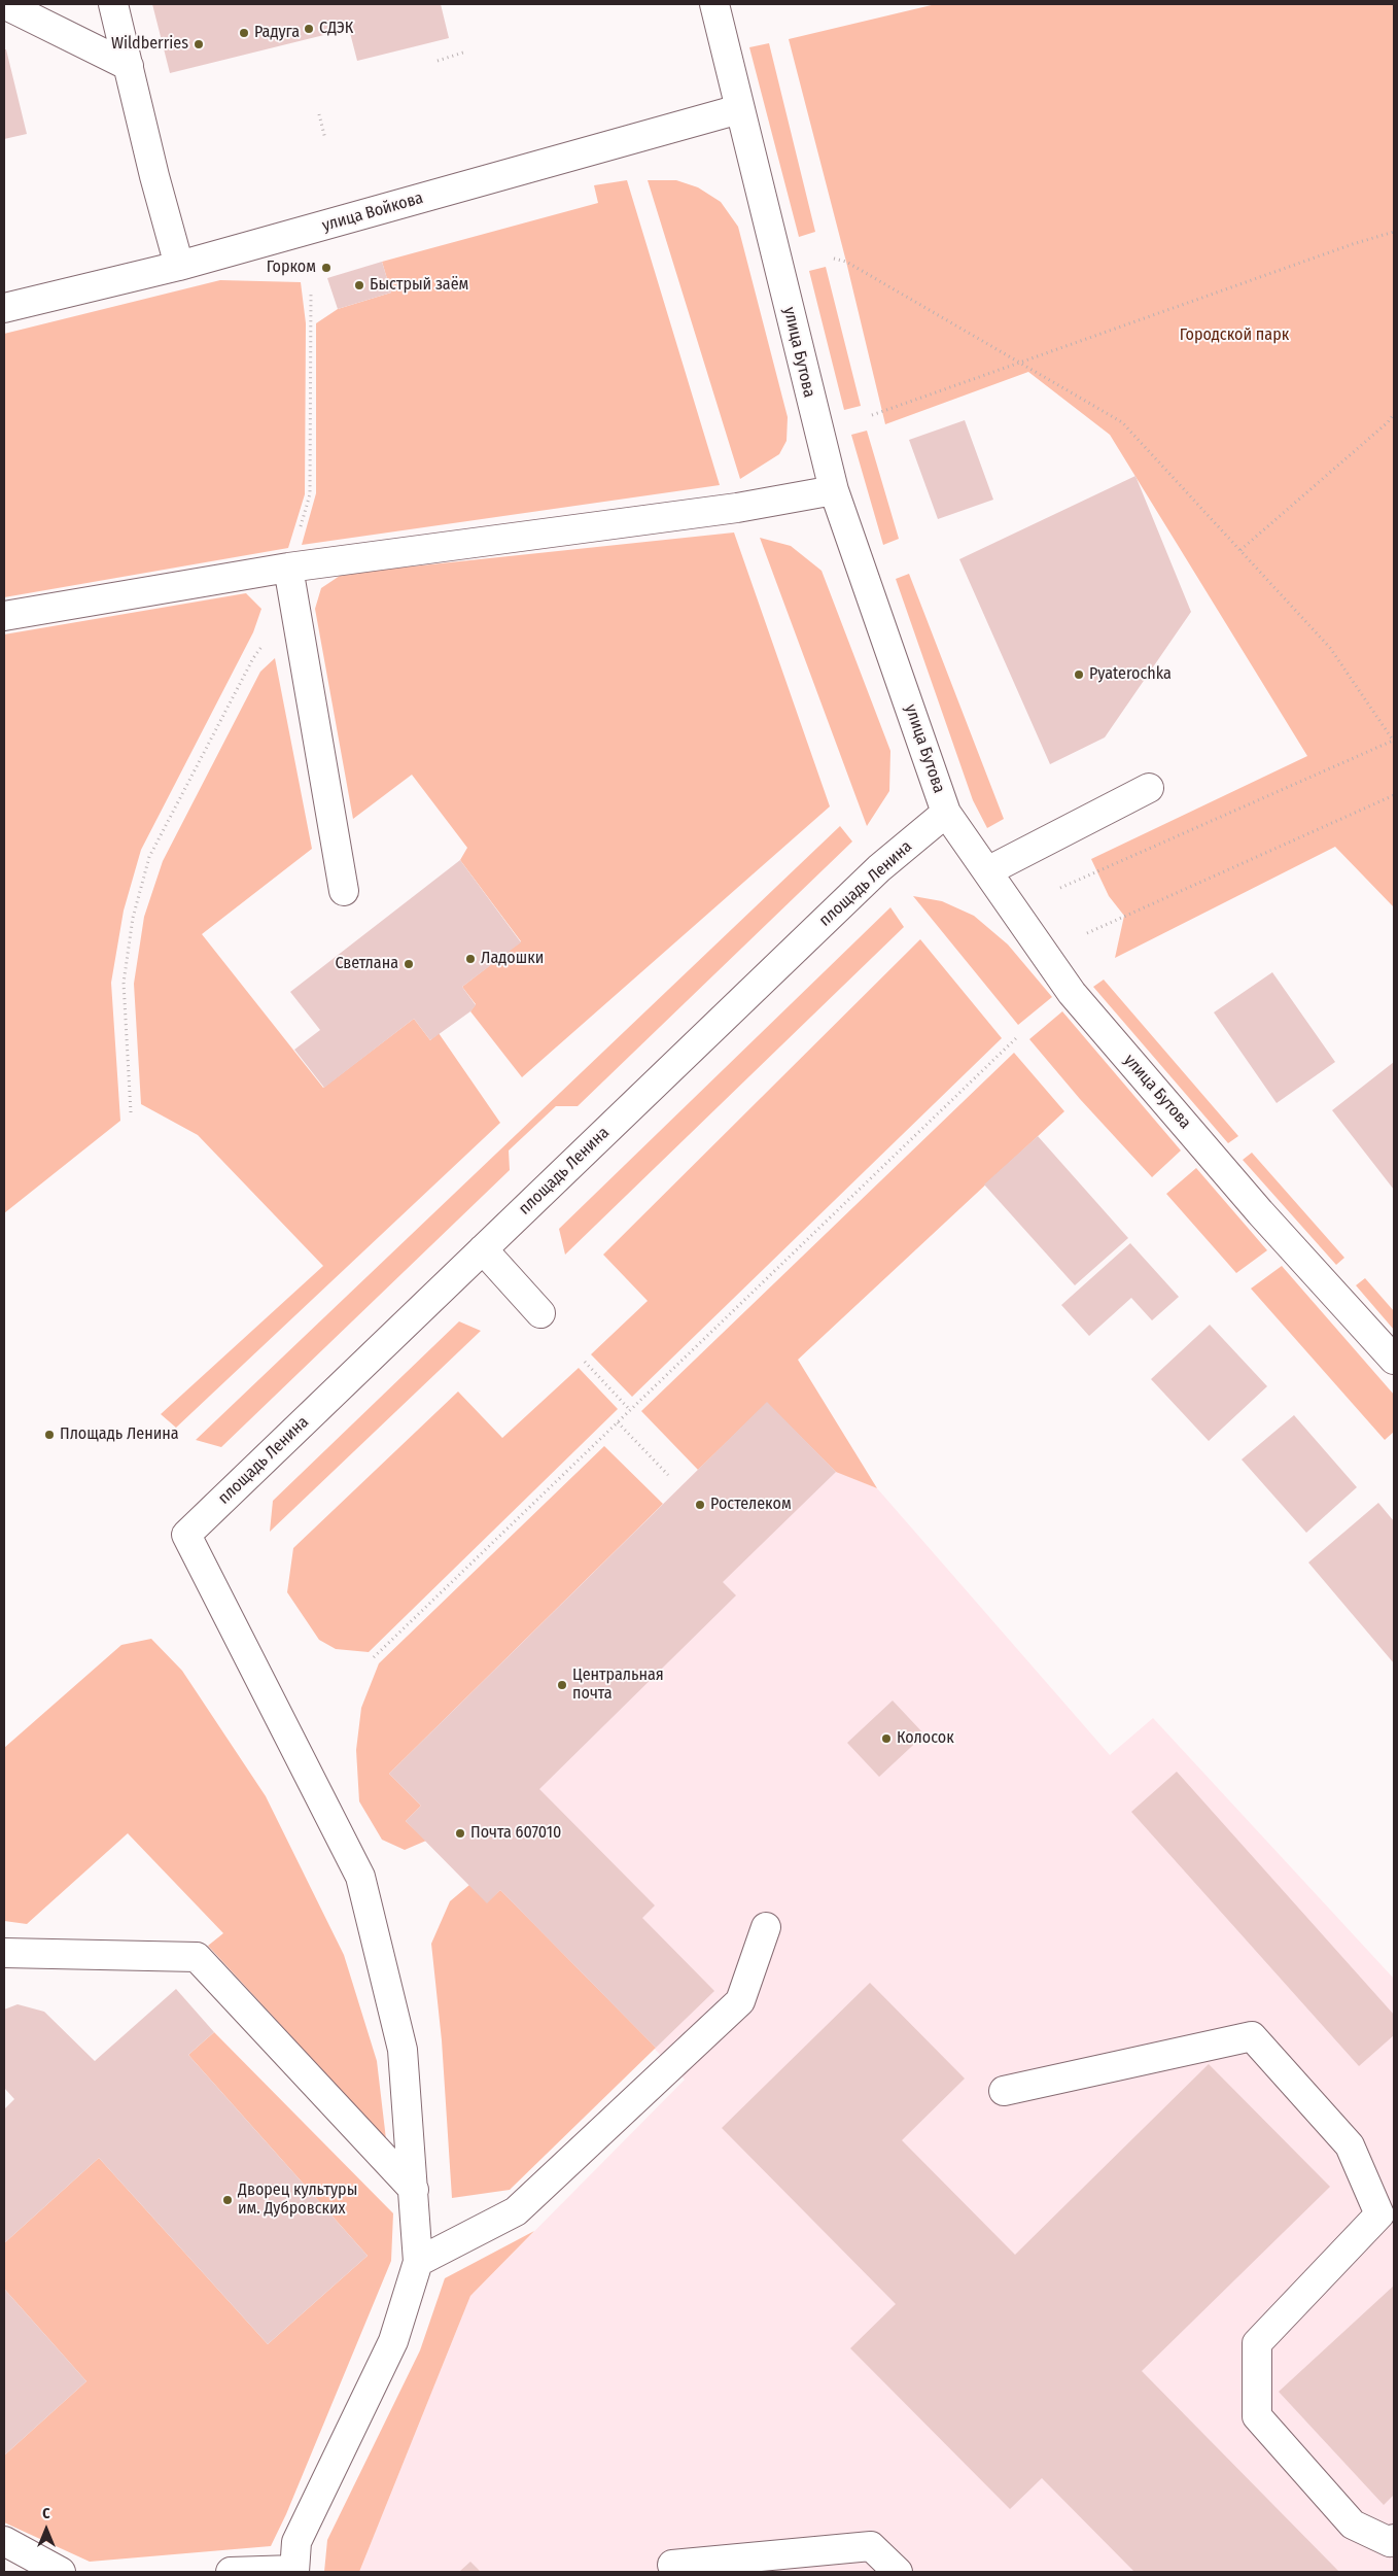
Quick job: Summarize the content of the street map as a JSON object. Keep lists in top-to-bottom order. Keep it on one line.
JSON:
{"streets":{"street":["улица Войкова","улица Бутова","площадь Ленина"]},"crossings":[["улица Войкова","улица Бутова"],["улица Бутова","площадь Ленина"]],"parks":["Городской парк"],"places":["СДЭК","Радуга","Wildberries","Горком","Быстрый заём","Pyaterochka","Ладошки","Светлана","Площадь Ленина","Ростелеком","Центральная почта","Колосок","Почта 607010","Дворец культуры им. Дубровских"],"north":"top"}
